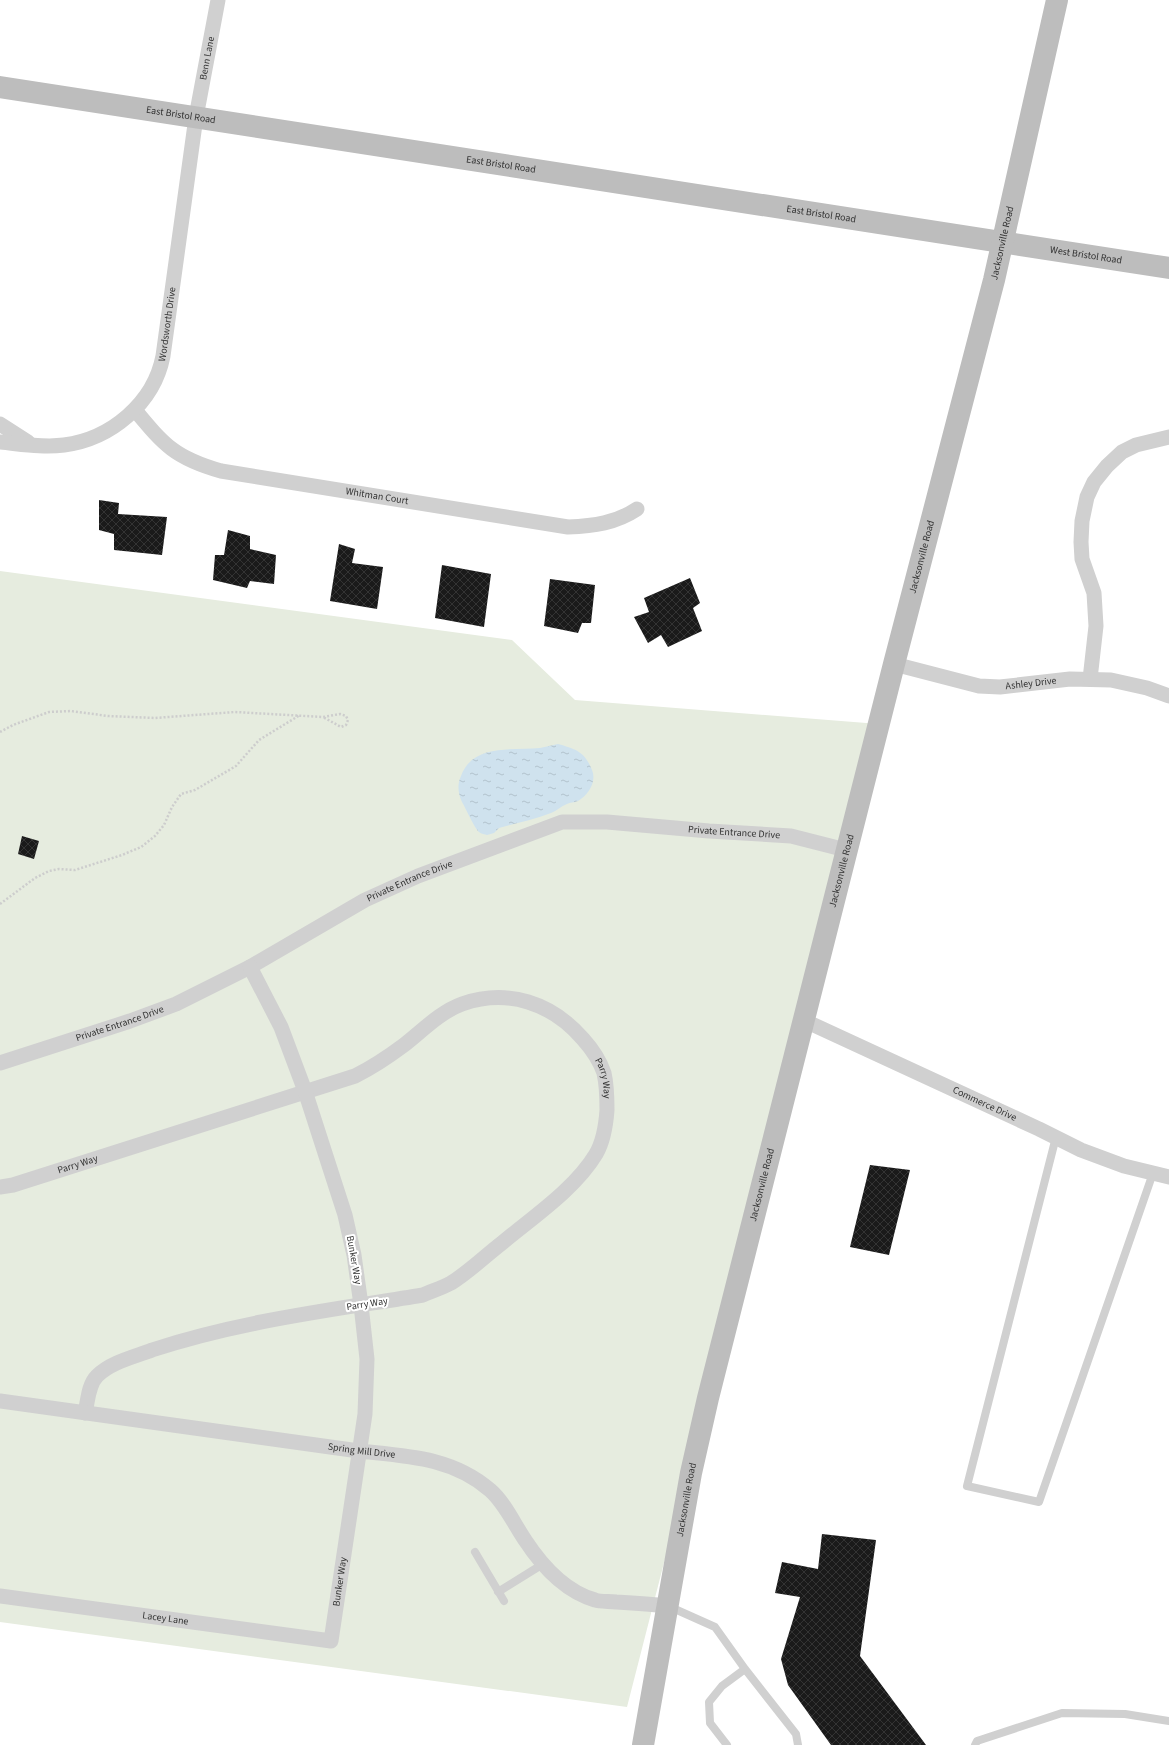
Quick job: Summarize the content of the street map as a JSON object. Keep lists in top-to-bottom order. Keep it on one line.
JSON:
{"streets":{"main road":["East Bristol Road","Jacksonville Road","West Bristol Road"],"street":["Benn Lane","Wordsworth Drive","Whitman Court","Ashley Drive","Private Entrance Drive","Parry Way","Commerce Drive","Bunker Way","Spring Mill Drive","Lacey Lane"]},"crossings":[["Benn Lane","East Bristol Road"],["Benn Lane","Wordsworth Drive"],["East Bristol Road","Jacksonville Road"],["East Bristol Road","West Bristol Road"],["East Bristol Road","Wordsworth Drive"],["Jacksonville Road","West Bristol Road"],["Jacksonville Road","Ashley Drive"],["Jacksonville Road","Private Entrance Drive"],["Jacksonville Road","Commerce Drive"],["Jacksonville Road","Spring Mill Drive"],["Wordsworth Drive","Whitman Court"],["Private Entrance Drive","Bunker Way"],["Parry Way","Bunker Way"],["Parry Way","Spring Mill Drive"],["Bunker Way","Spring Mill Drive"],["Bunker Way","Lacey Lane"]]}
